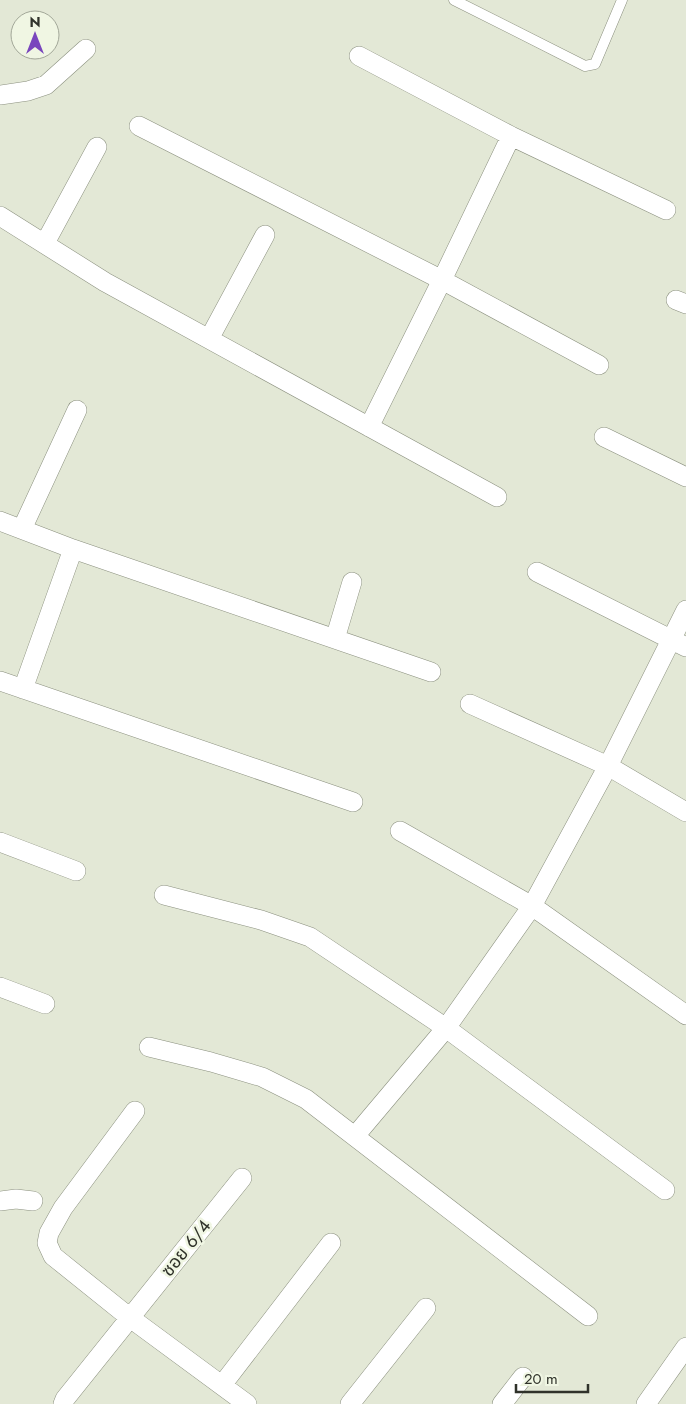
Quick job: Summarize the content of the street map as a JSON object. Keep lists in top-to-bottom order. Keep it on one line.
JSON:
{"streets":{"street":["ซอย 6/4"]},"scale_bar":"20 m","north":"top"}
